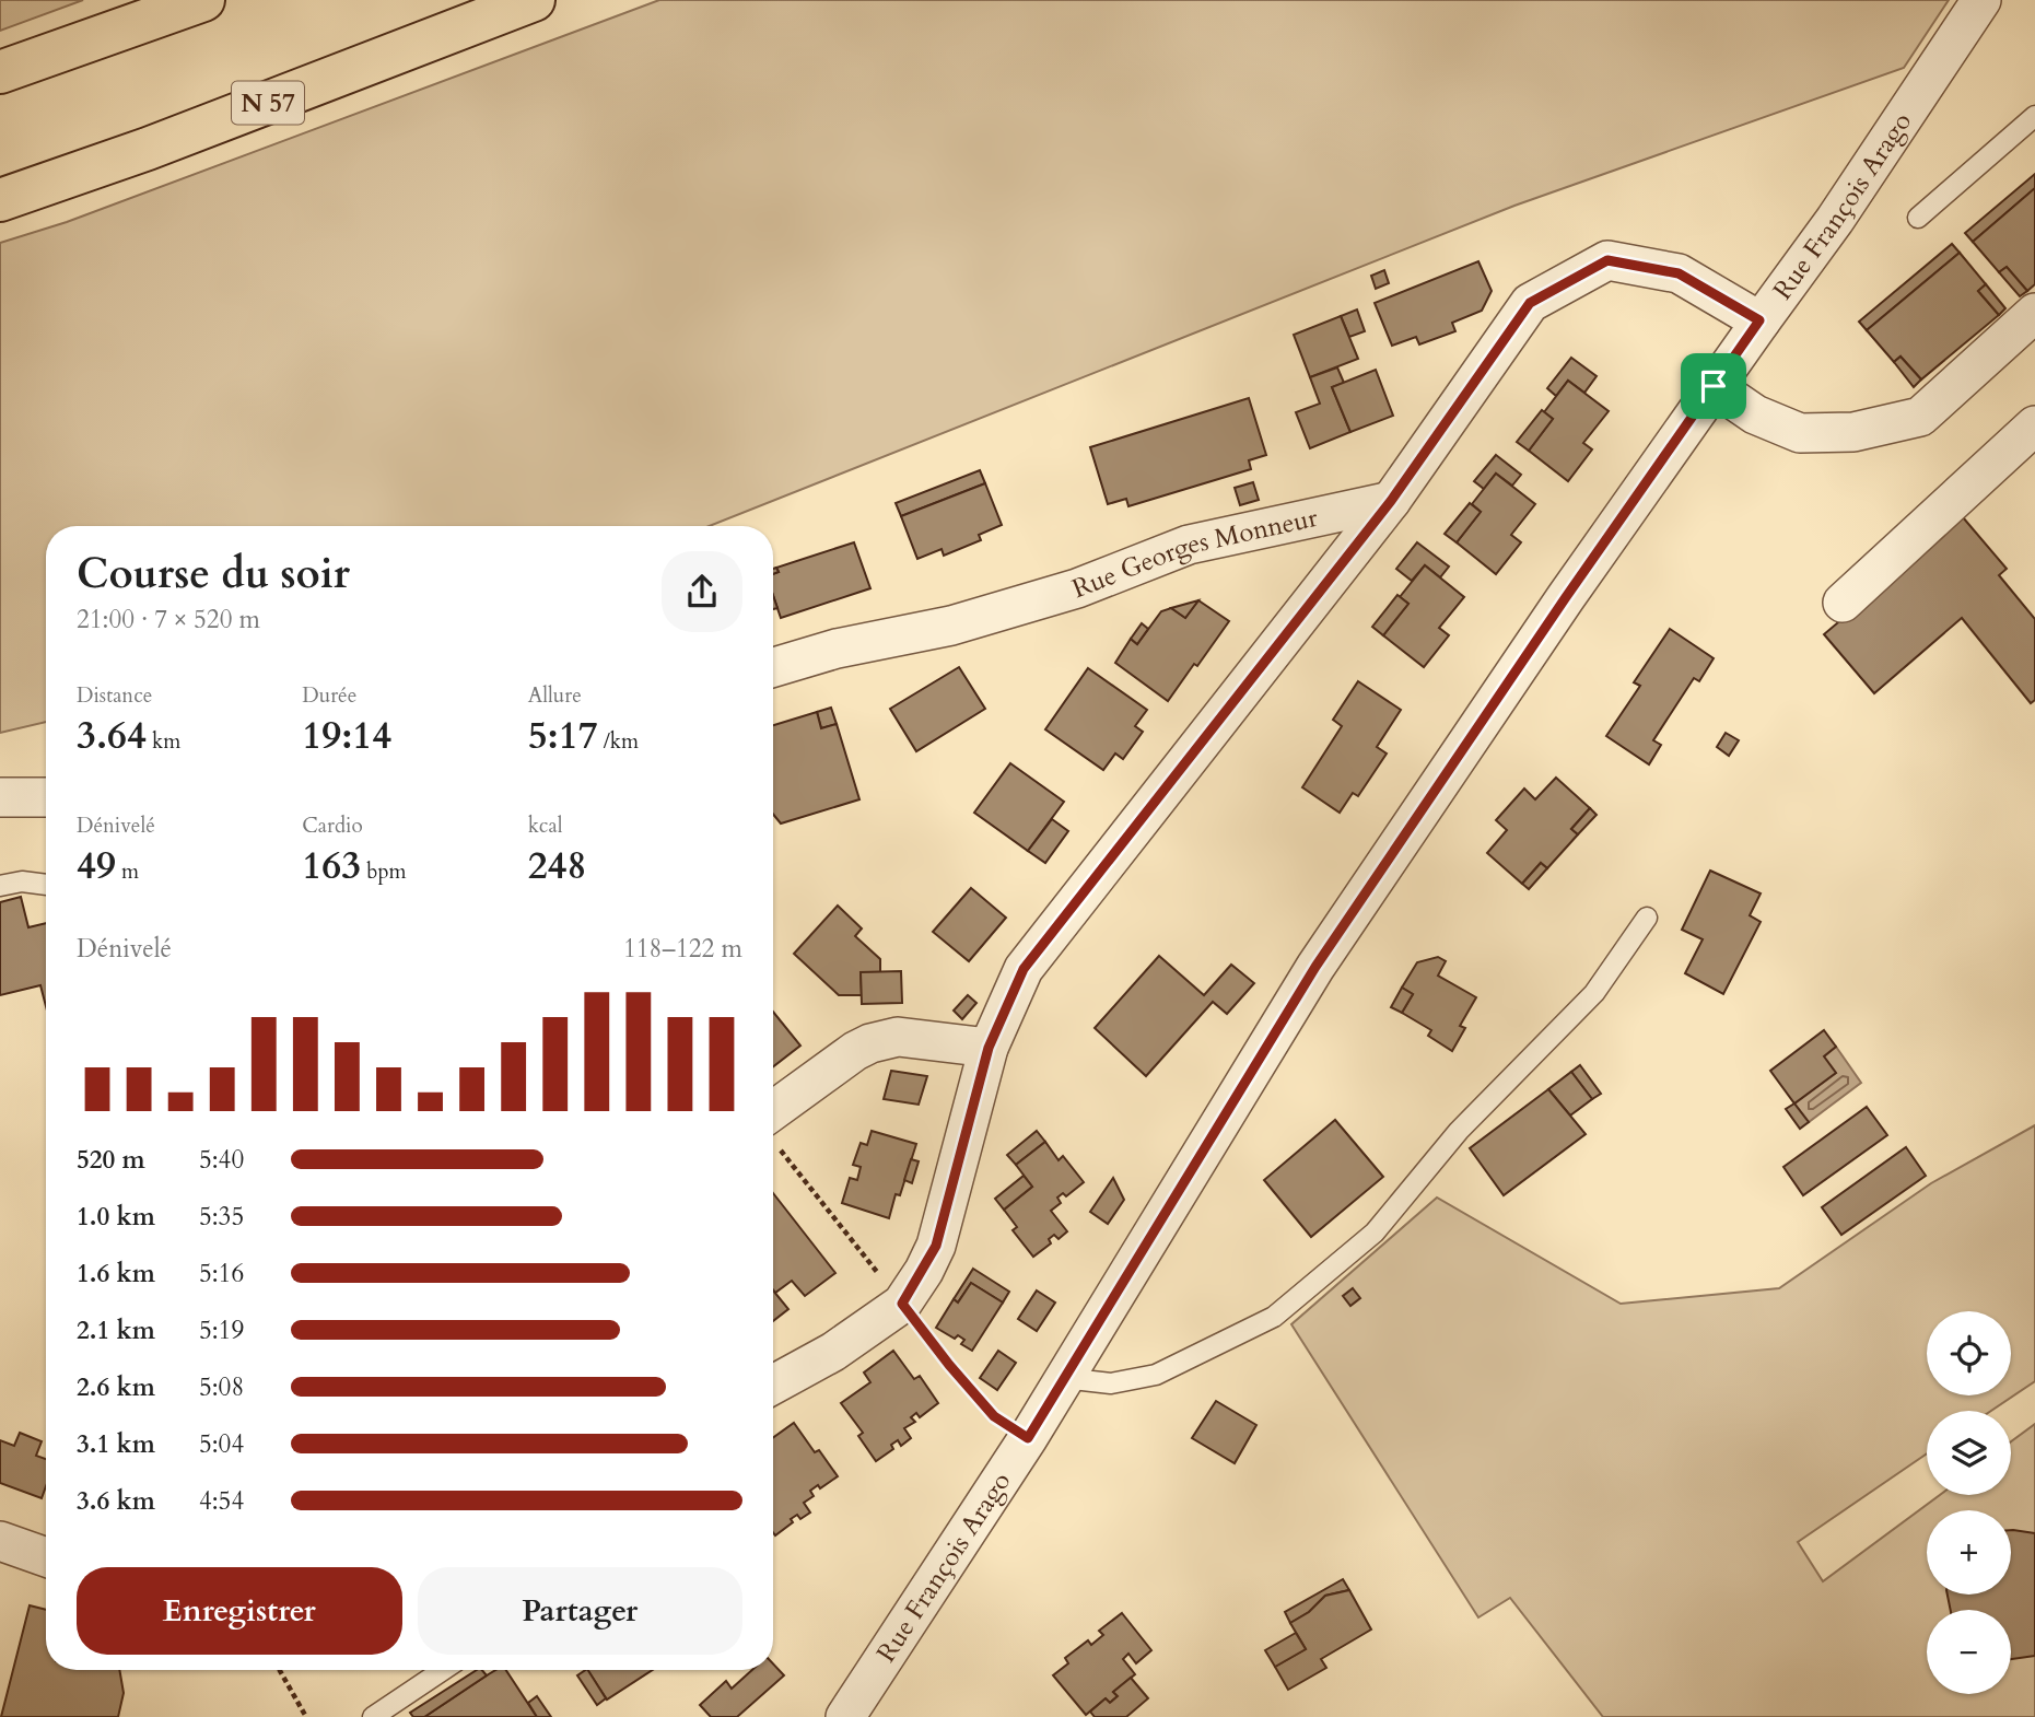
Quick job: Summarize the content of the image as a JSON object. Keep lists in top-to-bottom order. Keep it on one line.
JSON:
{"streets":{"highway":["N 57"],"street":["Rue François Arago","Rue Georges Monneur"]},"page":{"heading":["Course du soir","21:00 · 7 × 520 m"],"stats":[["Distance","3.64 km"],["Durée","19:14"],["Allure","5:17 /km"],["Dénivelé","49 m"],["Cardio","163 bpm"],["kcal","248"]],"chart":["Dénivelé","118–122 m"],"list":[{"name":"520 m","note":"5:40"},{"name":"1.0 km","note":"5:35"},{"name":"1.6 km","note":"5:16"},{"name":"2.1 km","note":"5:19"},{"name":"2.6 km","note":"5:08"},{"name":"3.1 km","note":"5:04"},{"name":"3.6 km","note":"4:54"}],"map_buttons":["+","−"],"buttons":["Enregistrer","Partager"]}}
